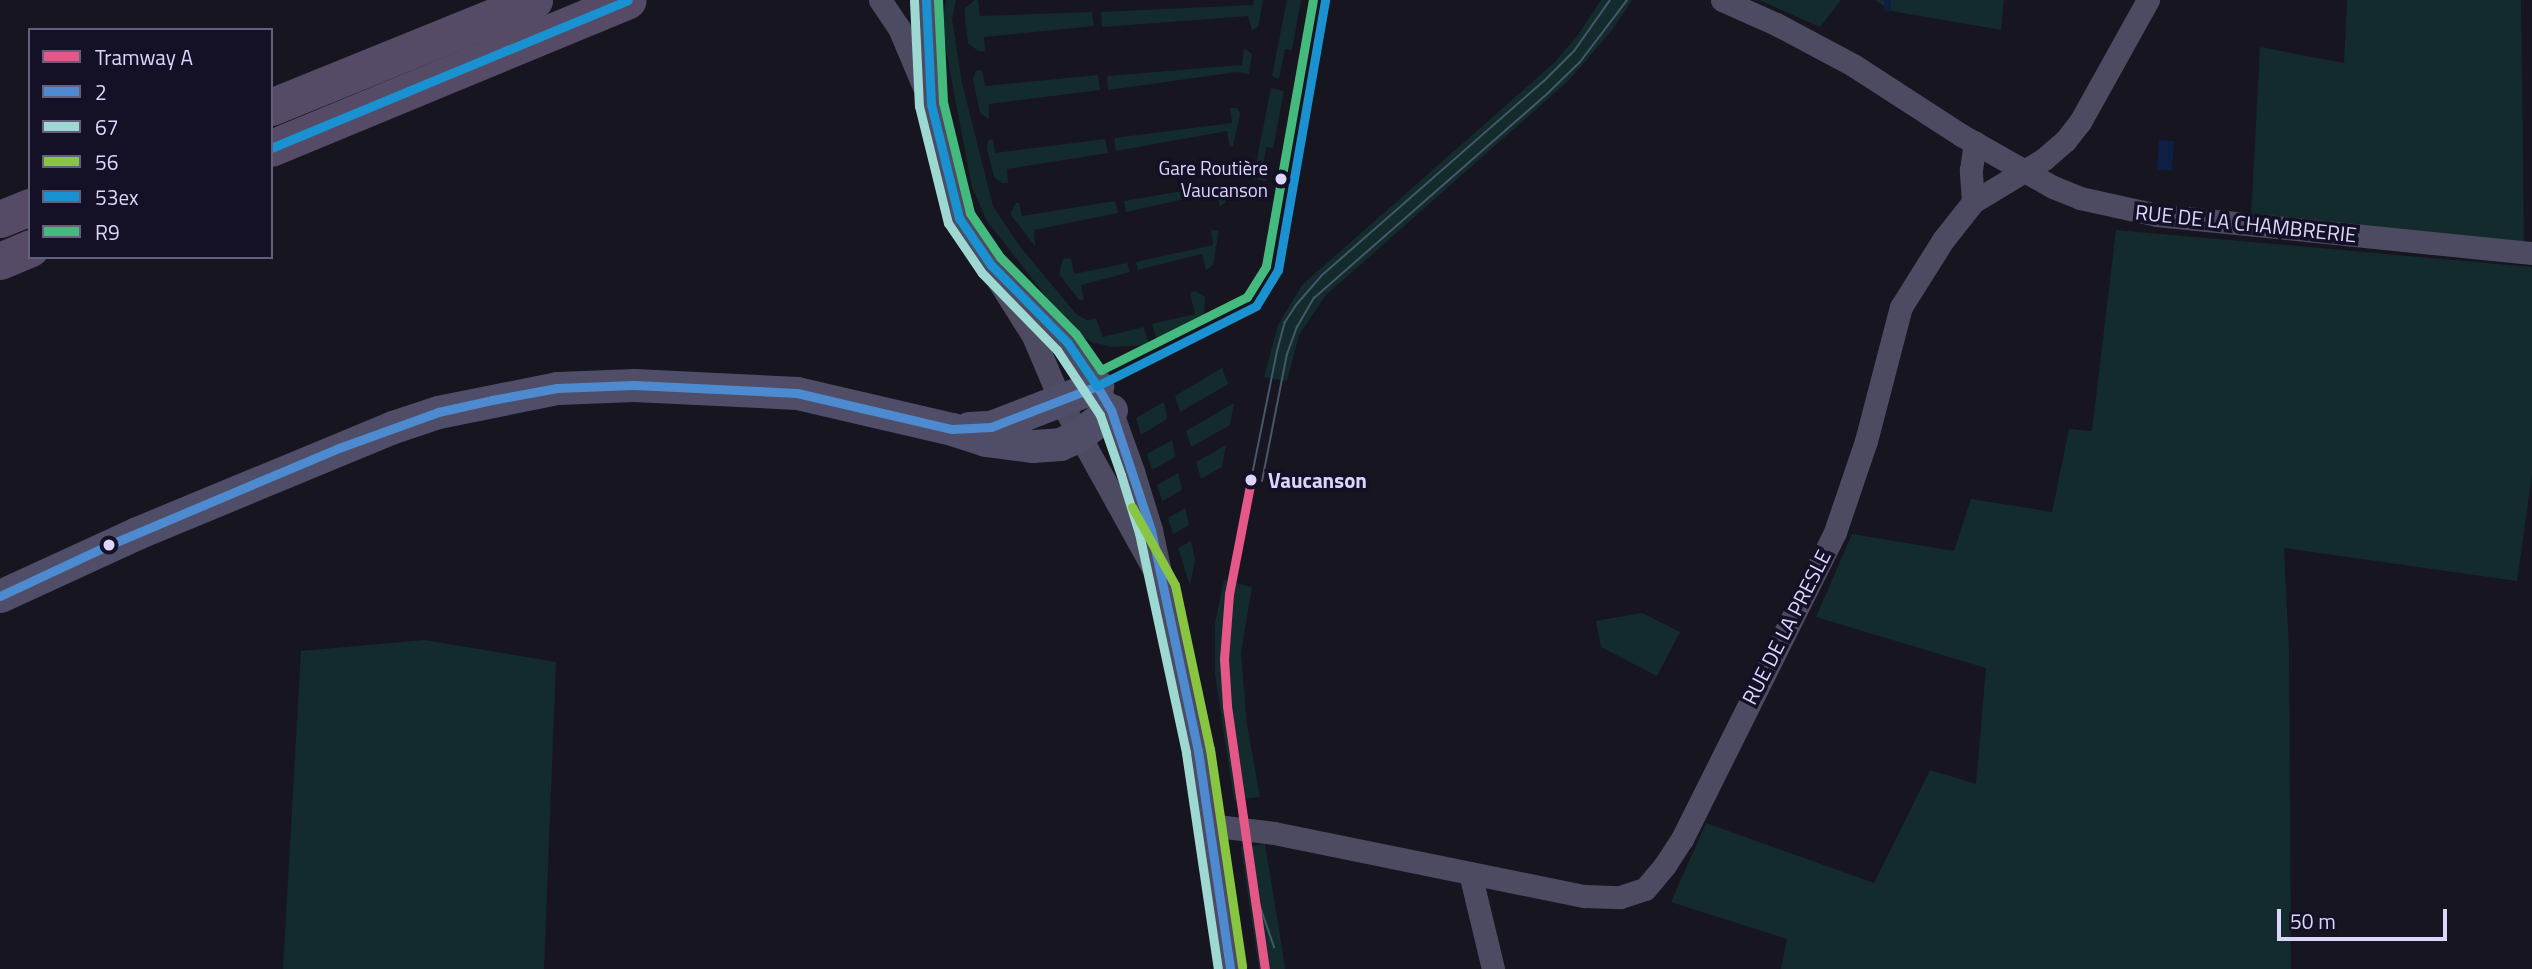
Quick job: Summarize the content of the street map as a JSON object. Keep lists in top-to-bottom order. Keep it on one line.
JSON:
{"streets":{"street":["RUE DE LA CHAMBRERIE","RUE DE LA PRESLE"]},"crossings":[["RUE DE LA CHAMBRERIE","RUE DE LA PRESLE"]],"places":["Gare Routière Vaucanson","Vaucanson"],"lines":["transit line 53ex","transit line R9","transit line 67","transit line 2","tram line A","transit line 56"],"legend":["Tramway A","2","67","56","53ex","R9"],"scale_bar":"50 m"}
